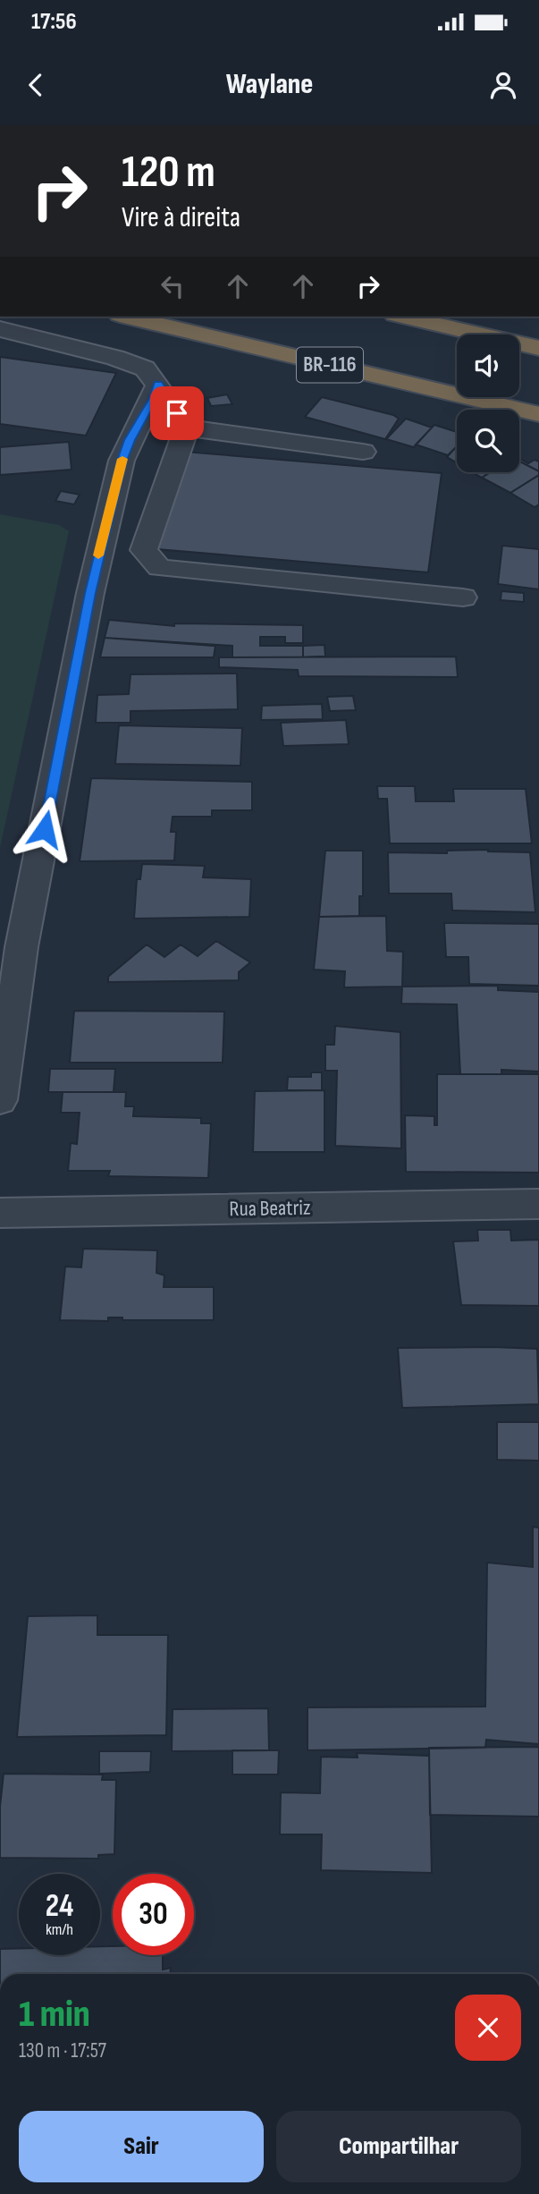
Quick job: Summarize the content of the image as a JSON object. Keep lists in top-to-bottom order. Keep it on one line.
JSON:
{"streets":{"highway":["BR-116"],"street":["Rua Beatriz"]},"page":{"status":"17:56","header":"Waylane","turn":["120 m","Vire à direita"],"speed":"24 km/h","limit":"30","heading":["1 min","130 m · 17:57"],"buttons":["Sair","Compartilhar"]}}
